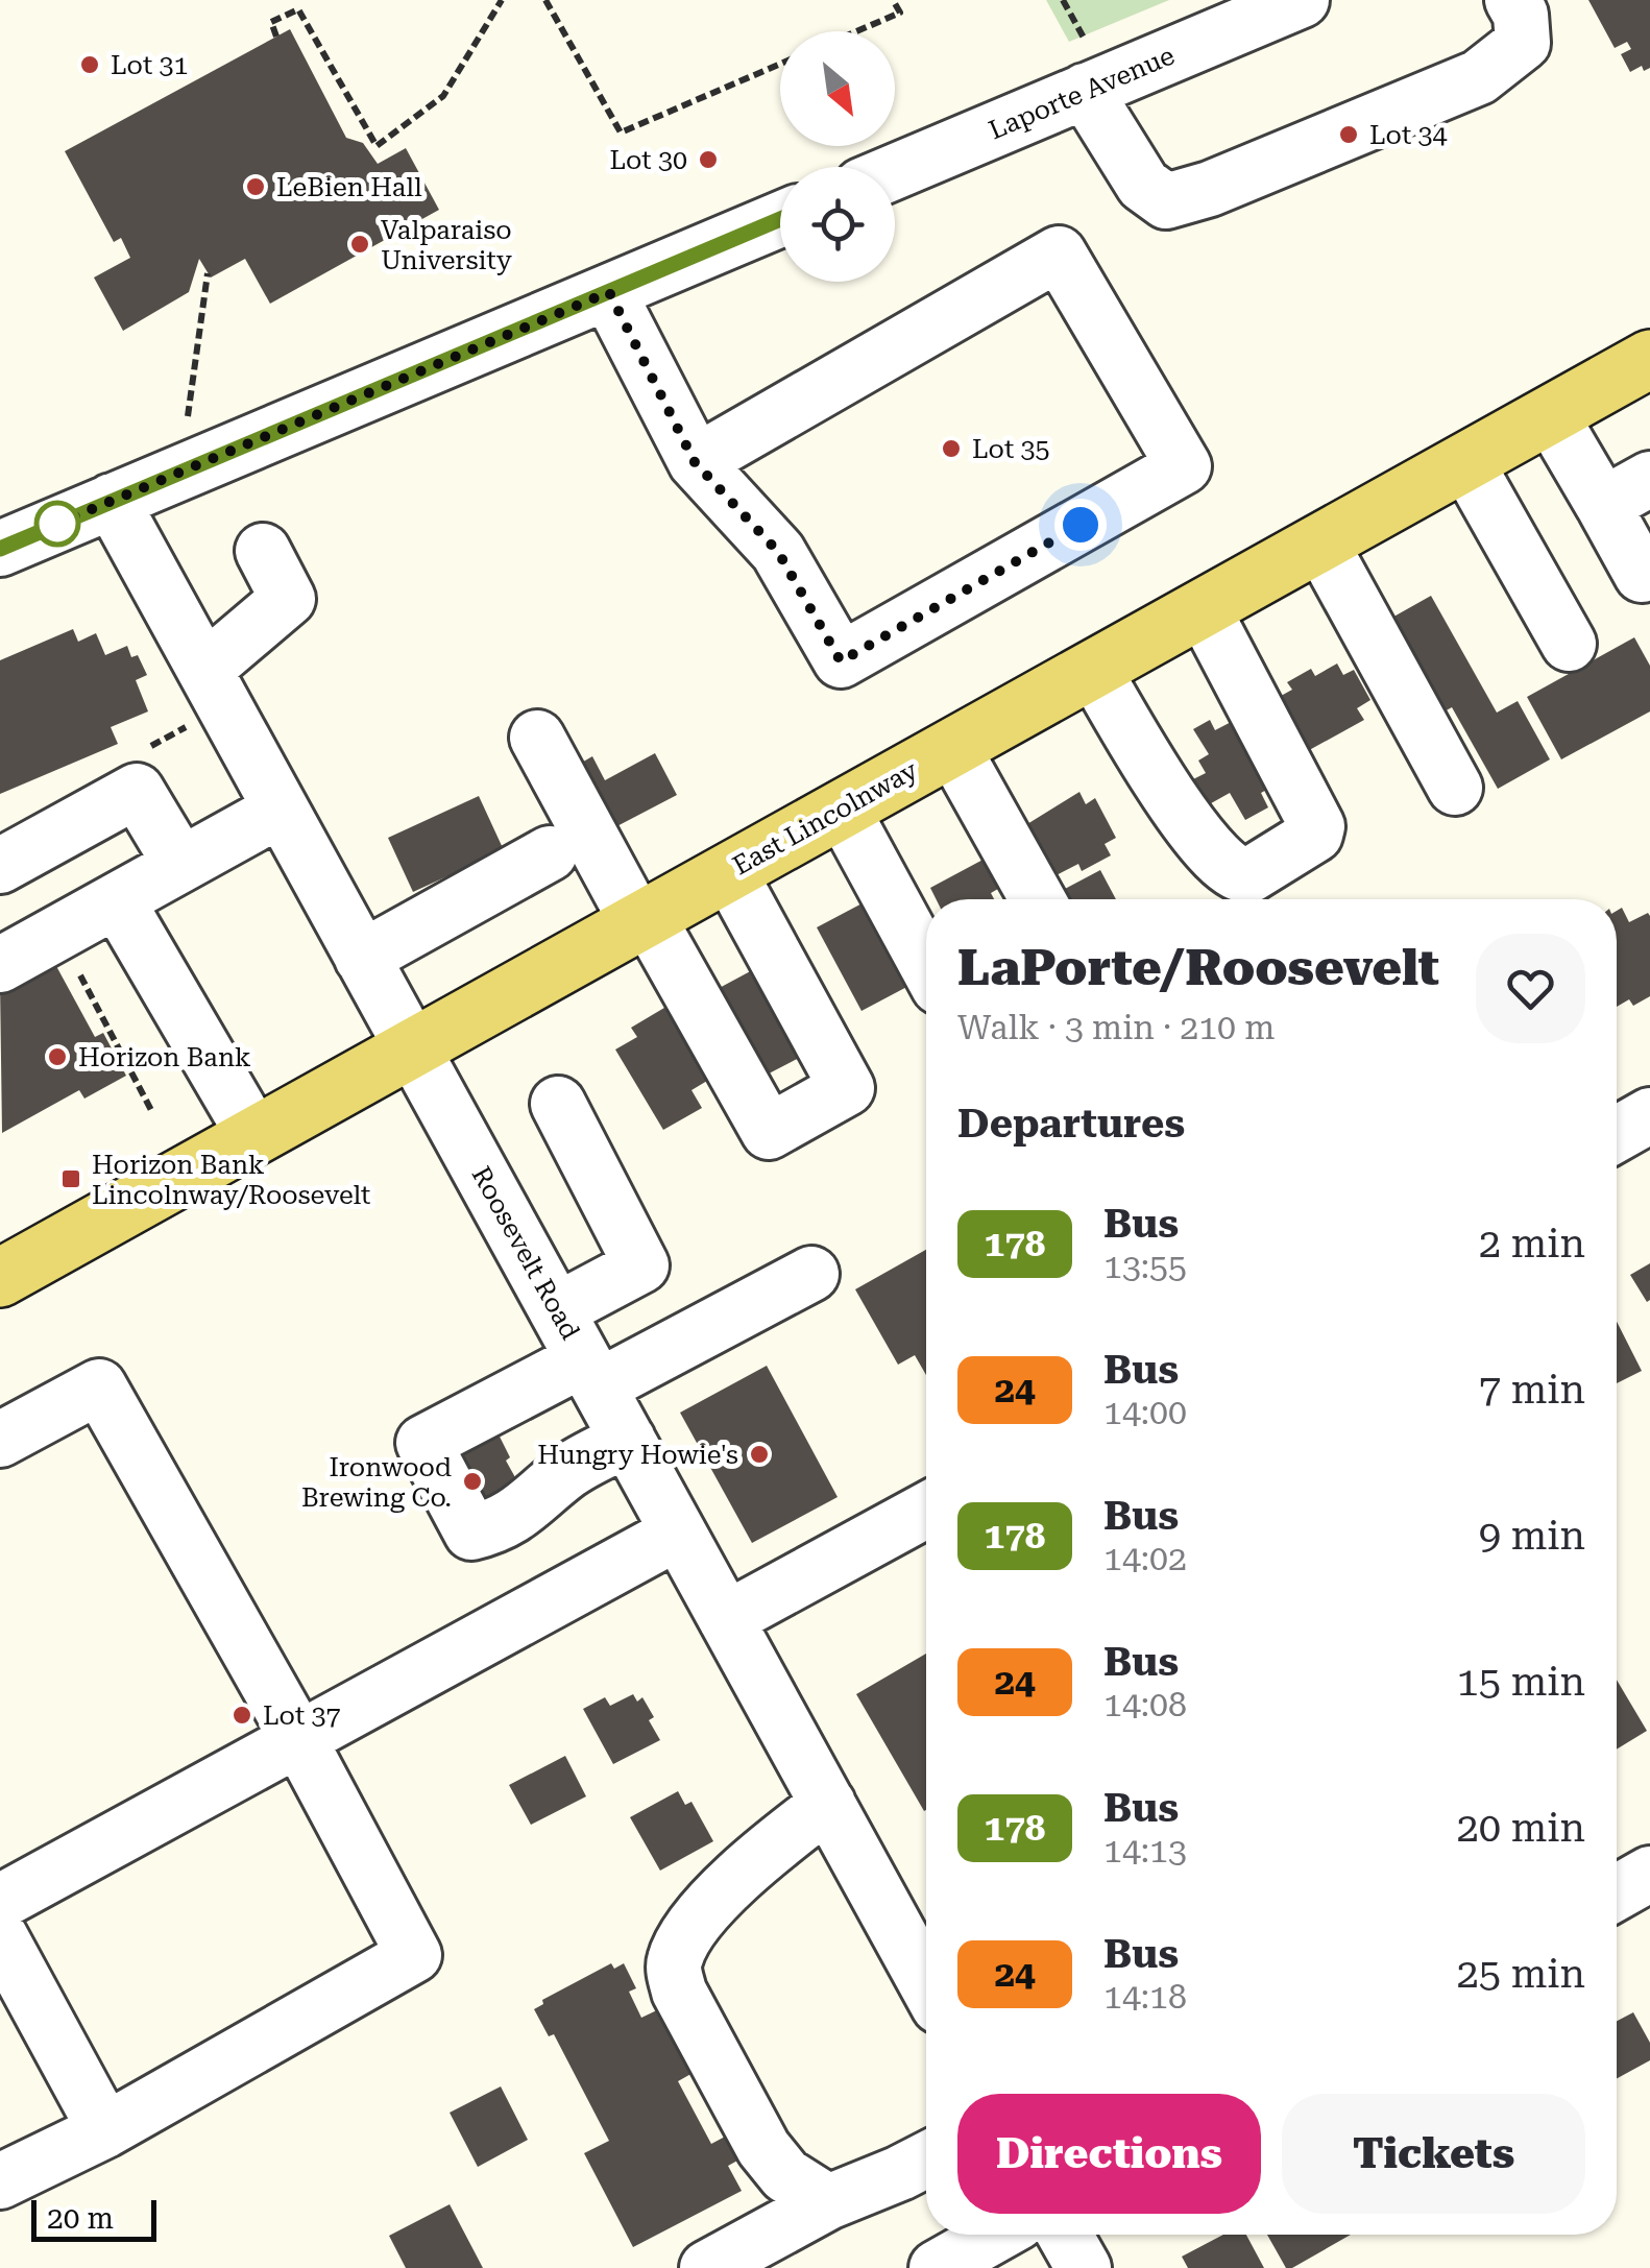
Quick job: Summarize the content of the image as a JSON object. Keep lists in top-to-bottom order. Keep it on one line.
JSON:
{"streets":{"main road":["East Lincolnway"],"street":["Laporte Avenue","Roosevelt Road"]},"crossings":[["East Lincolnway","Roosevelt Road"]],"places":{"other":["Lot 31","Lot 34","Lot 30","LeBien Hall","Valparaiso University","Lot 35","Horizon Bank","Hungry Howie's","Ironwood Brewing Co.","Lot 37"],"transit":["Horizon Bank Lincolnway/Roosevelt"]},"lines":["bus line 178"],"scale_bar":"20 m","north":"bottom right","page":{"heading":[["LaPorte/Roosevelt","Walk · 3 min · 210 m"],"Departures"],"list":[{"mark":"178","name":"Bus","note":"13:55","value":"2 min"},{"mark":"24","name":"Bus","note":"14:00","value":"7 min"},{"mark":"178","name":"Bus","note":"14:02","value":"9 min"},{"mark":"24","name":"Bus","note":"14:08","value":"15 min"},{"mark":"178","name":"Bus","note":"14:13","value":"20 min"},{"mark":"24","name":"Bus","note":"14:18","value":"25 min"}],"buttons":["Directions","Tickets"],"scale":"20 m"}}
